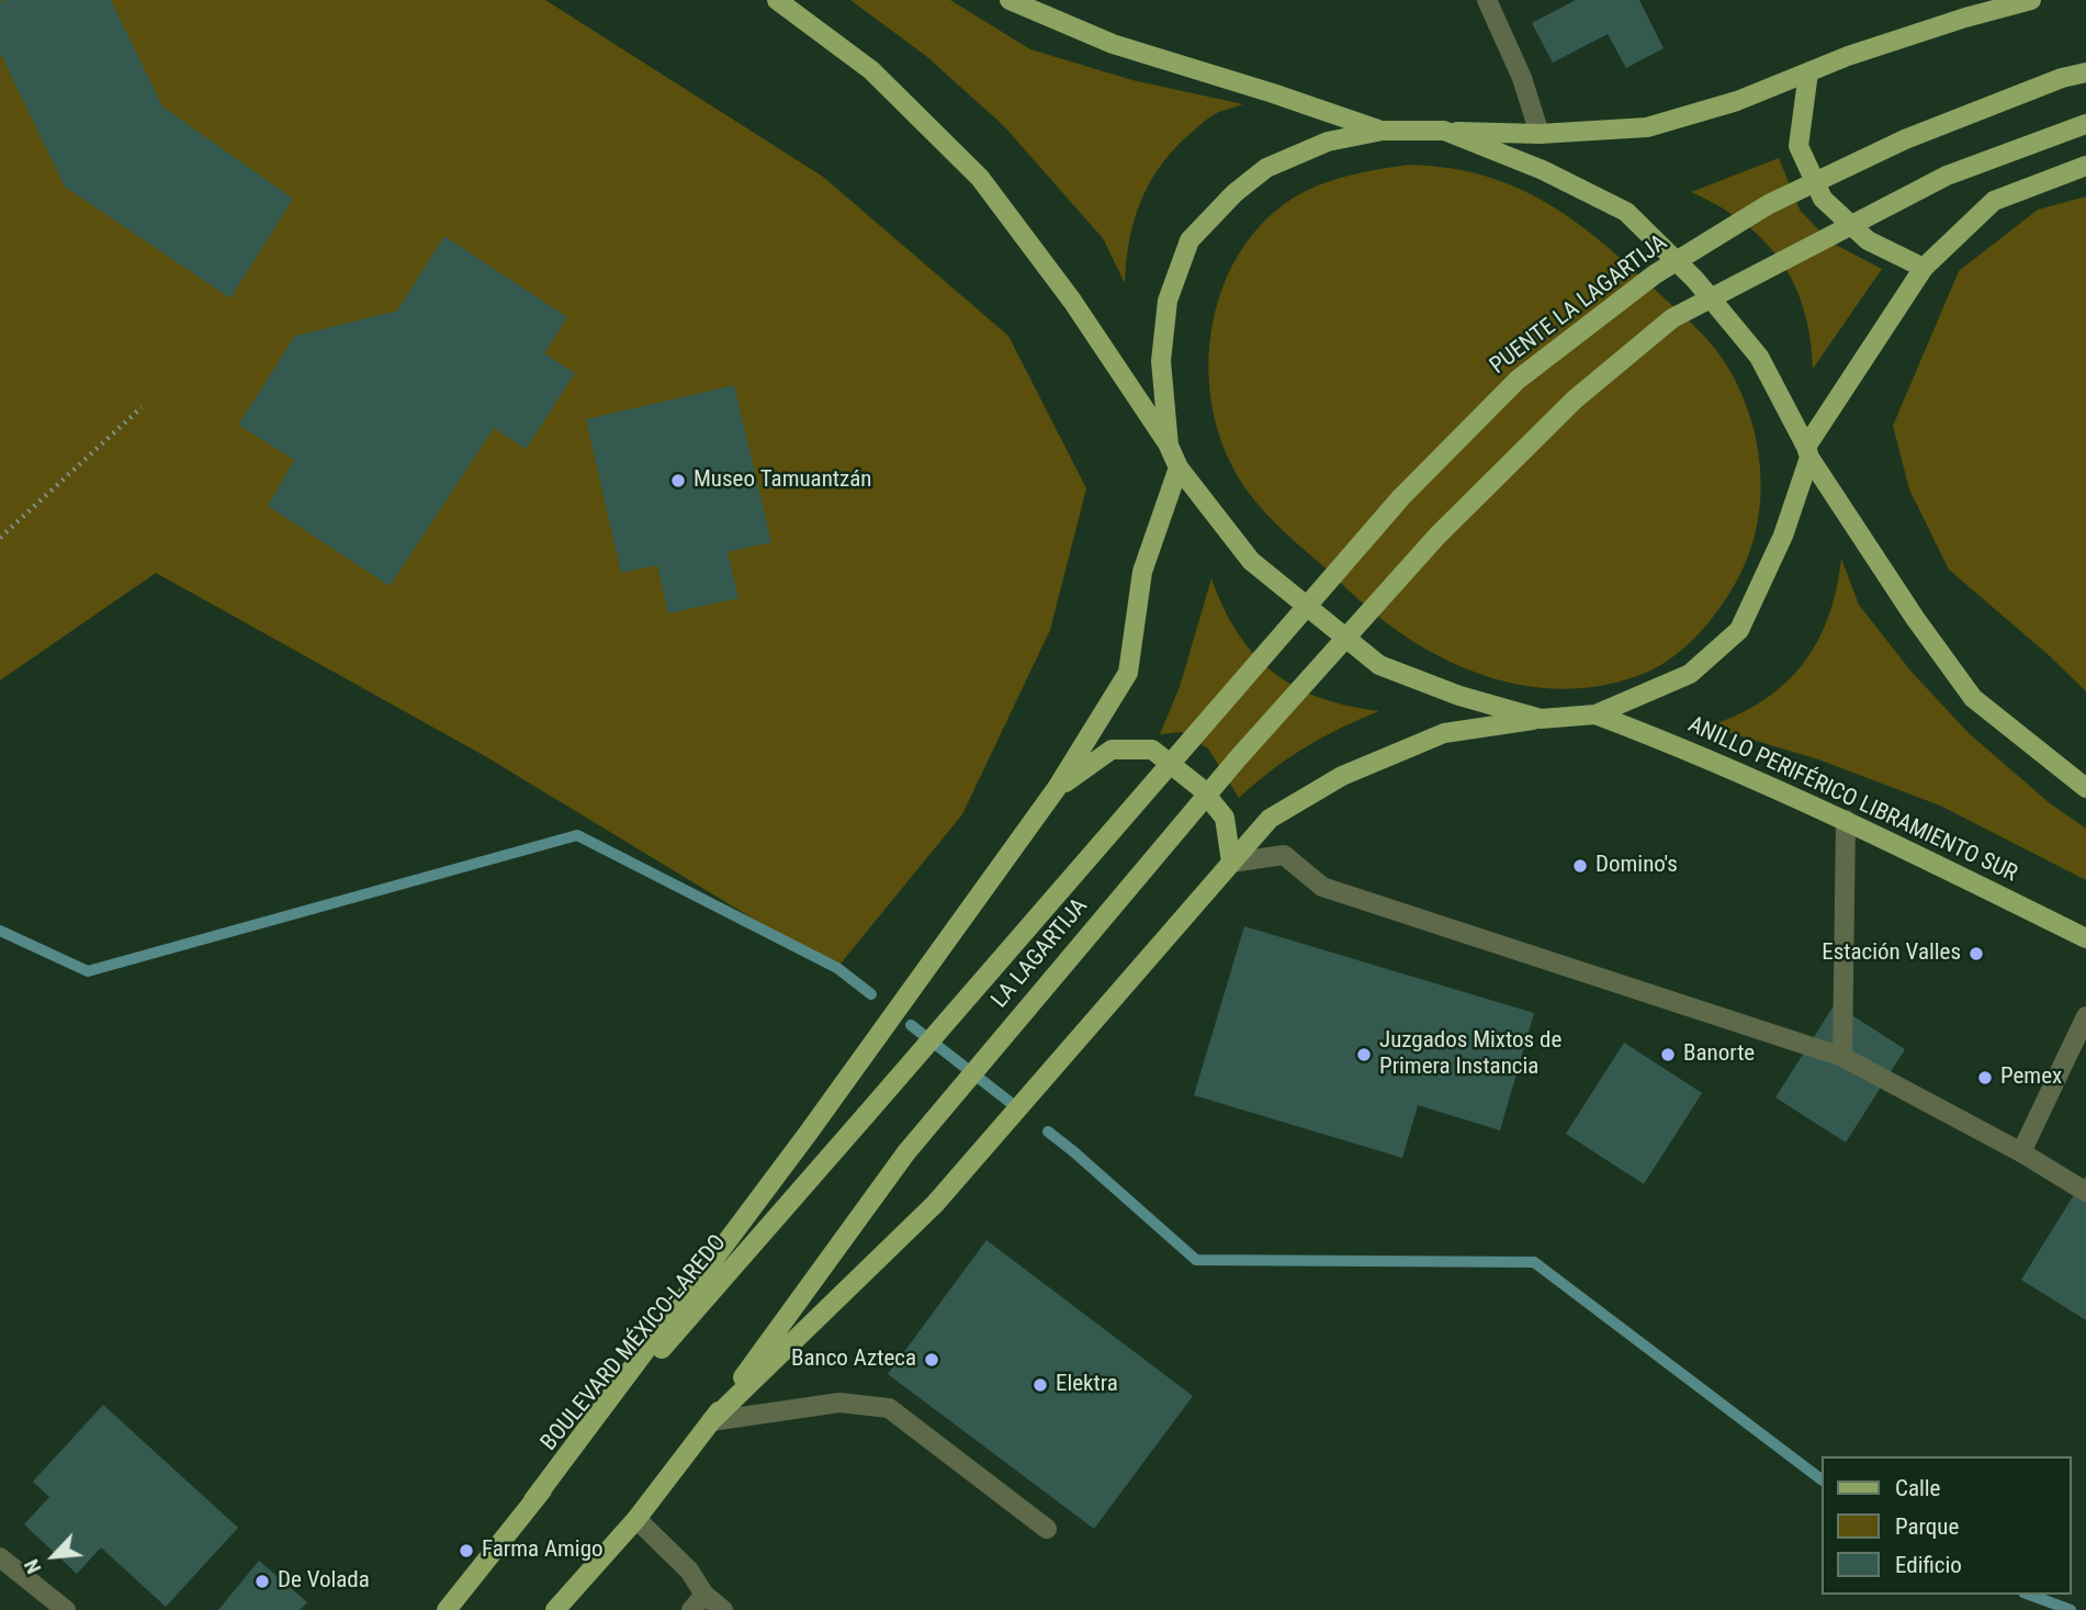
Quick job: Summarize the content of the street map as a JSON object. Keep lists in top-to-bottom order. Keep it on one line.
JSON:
{"streets":{"main road":["PUENTE LA LAGARTIJA","ANILLO PERIFÉRICO LIBRAMIENTO SUR","LA LAGARTIJA","BOULEVARD MÉXICO-LAREDO"]},"crossings":[["PUENTE LA LAGARTIJA","LA LAGARTIJA"],["LA LAGARTIJA","BOULEVARD MÉXICO-LAREDO"]],"places":["Museo Tamuantzán","Domino's","Estación Valles","Juzgados Mixtos de Primera Instancia","Banorte","Pemex","Banco Azteca","Elektra","Farma Amigo","De Volada"],"legend":["Calle","Parque","Edificio"],"north":"bottom left"}
